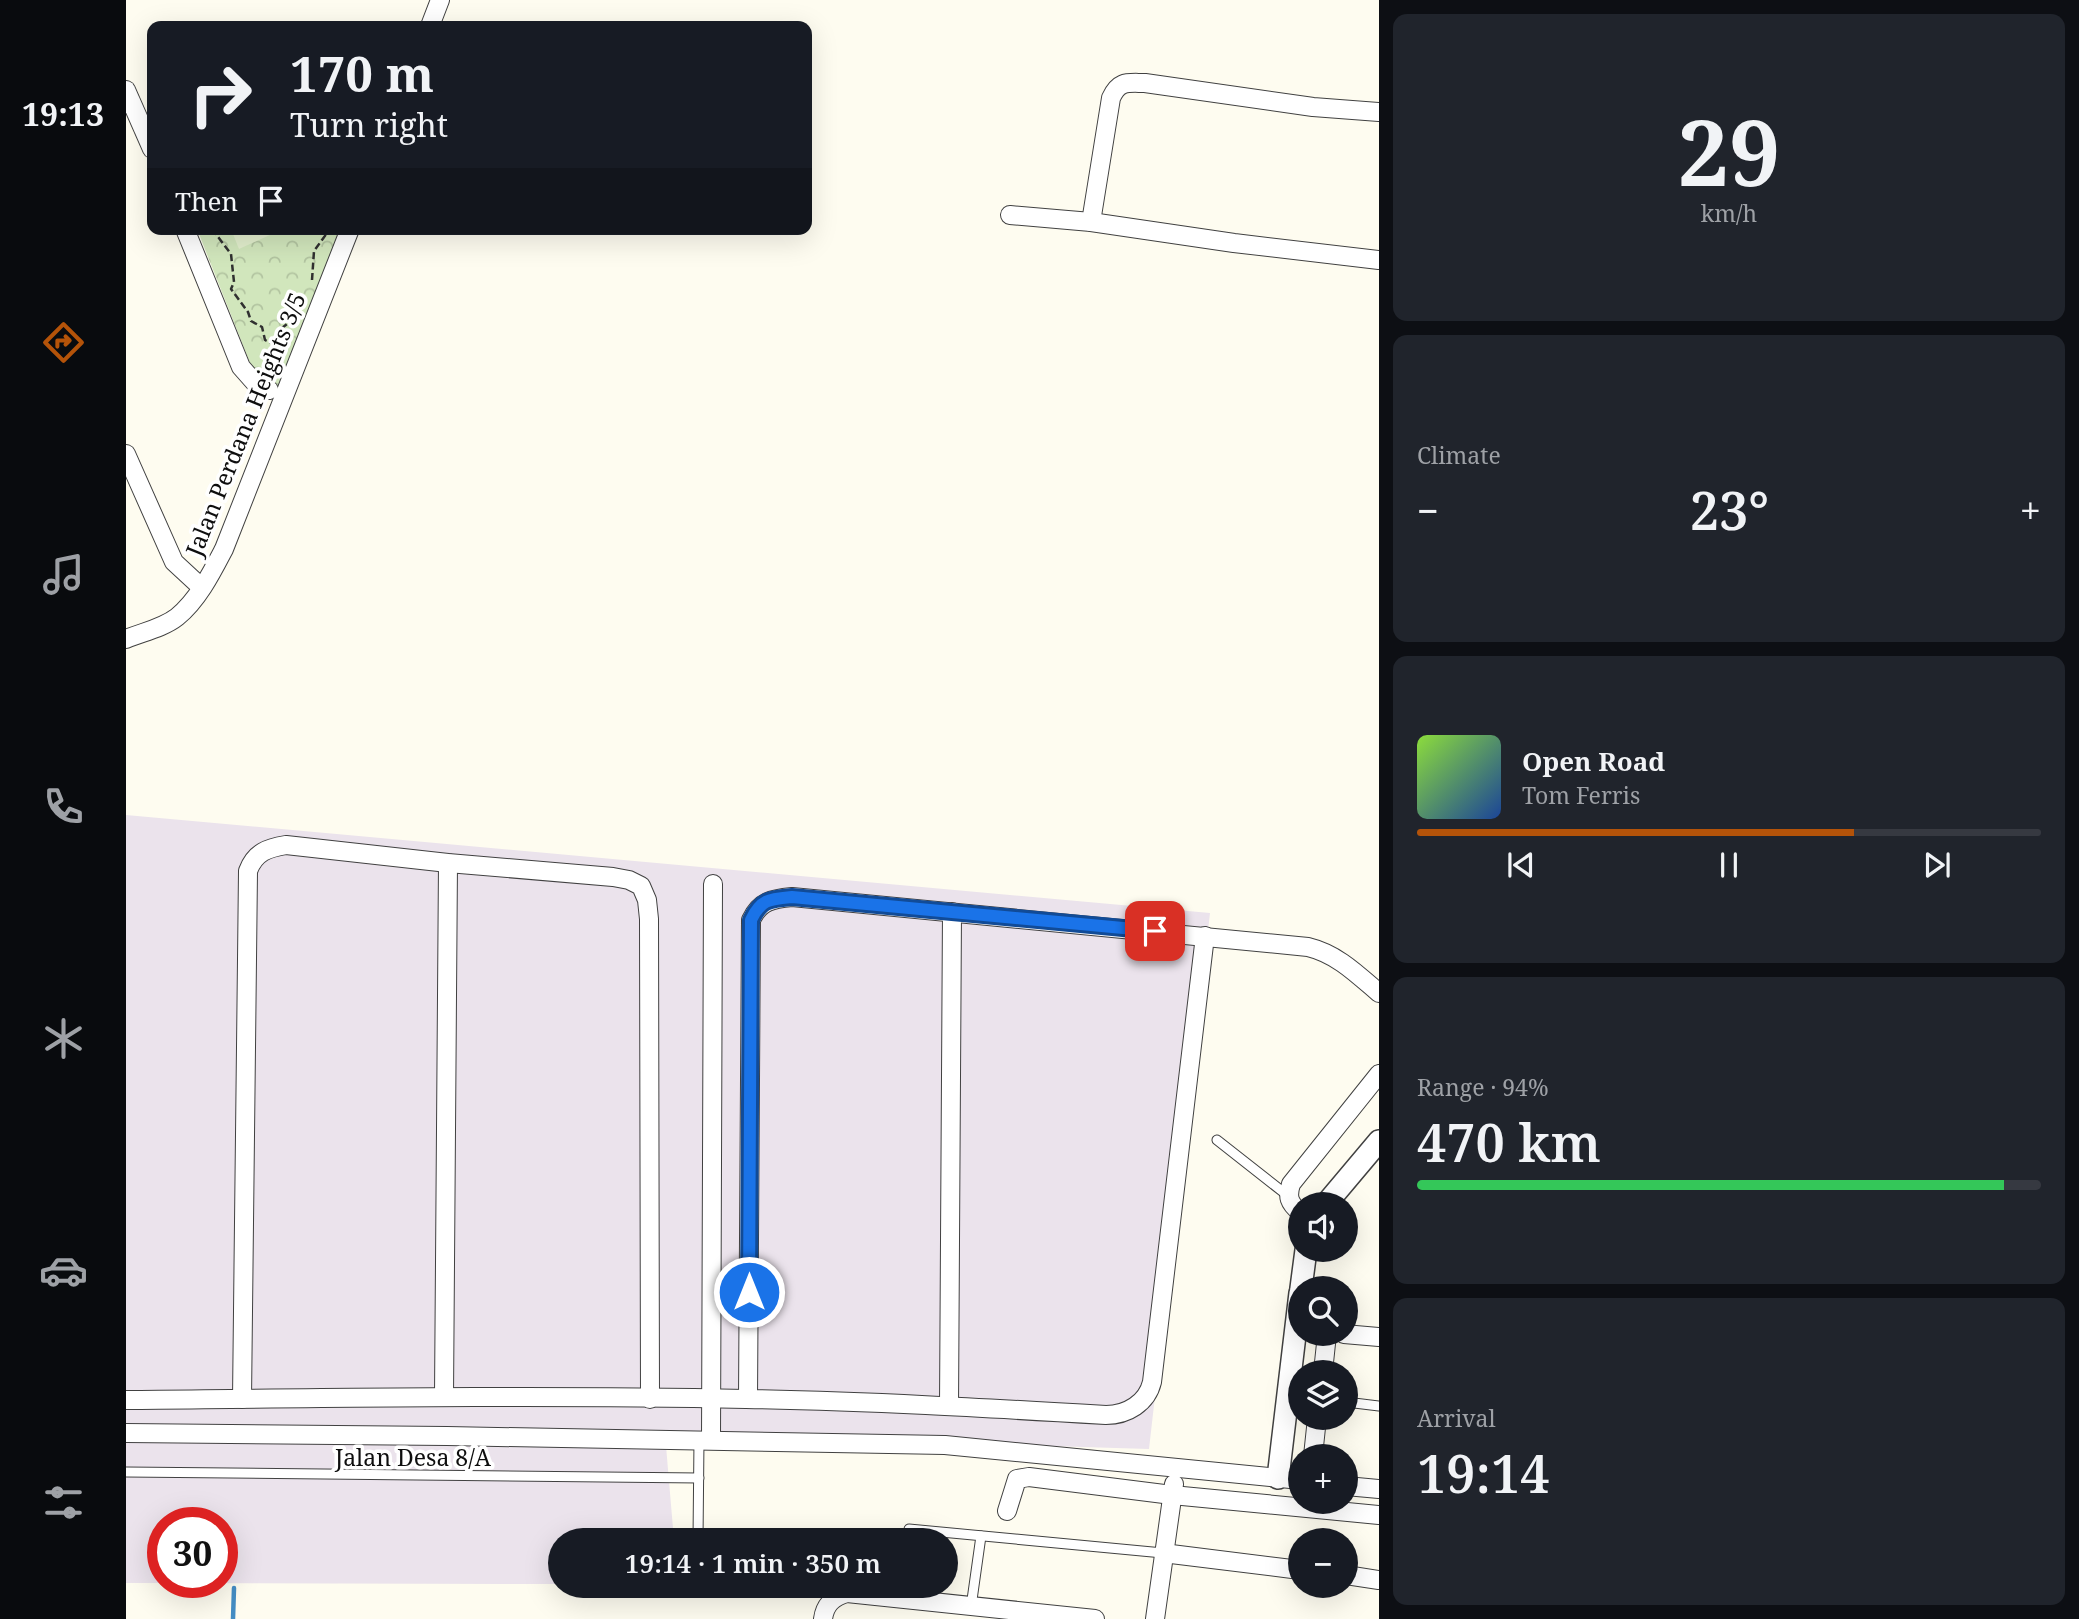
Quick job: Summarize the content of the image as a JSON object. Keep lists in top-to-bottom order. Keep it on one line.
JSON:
{"streets":{"street":["Jalan Perdana Heights 3/5"],"lane":["Jalan Desa 8/A"]},"page":{"tabs":"19:13","tile":[["29","km/h"],"Climate",["Range · 94%","470 km"],["Arrival","19:14"]],"turn":["170 m","Turn right"],"then":"Then","heat":["−","23°","+"],"song":["Open Road","Tom Ferris"],"map_buttons":["+","−"],"limit":"30","trip":"19:14 · 1 min · 350 m"}}
